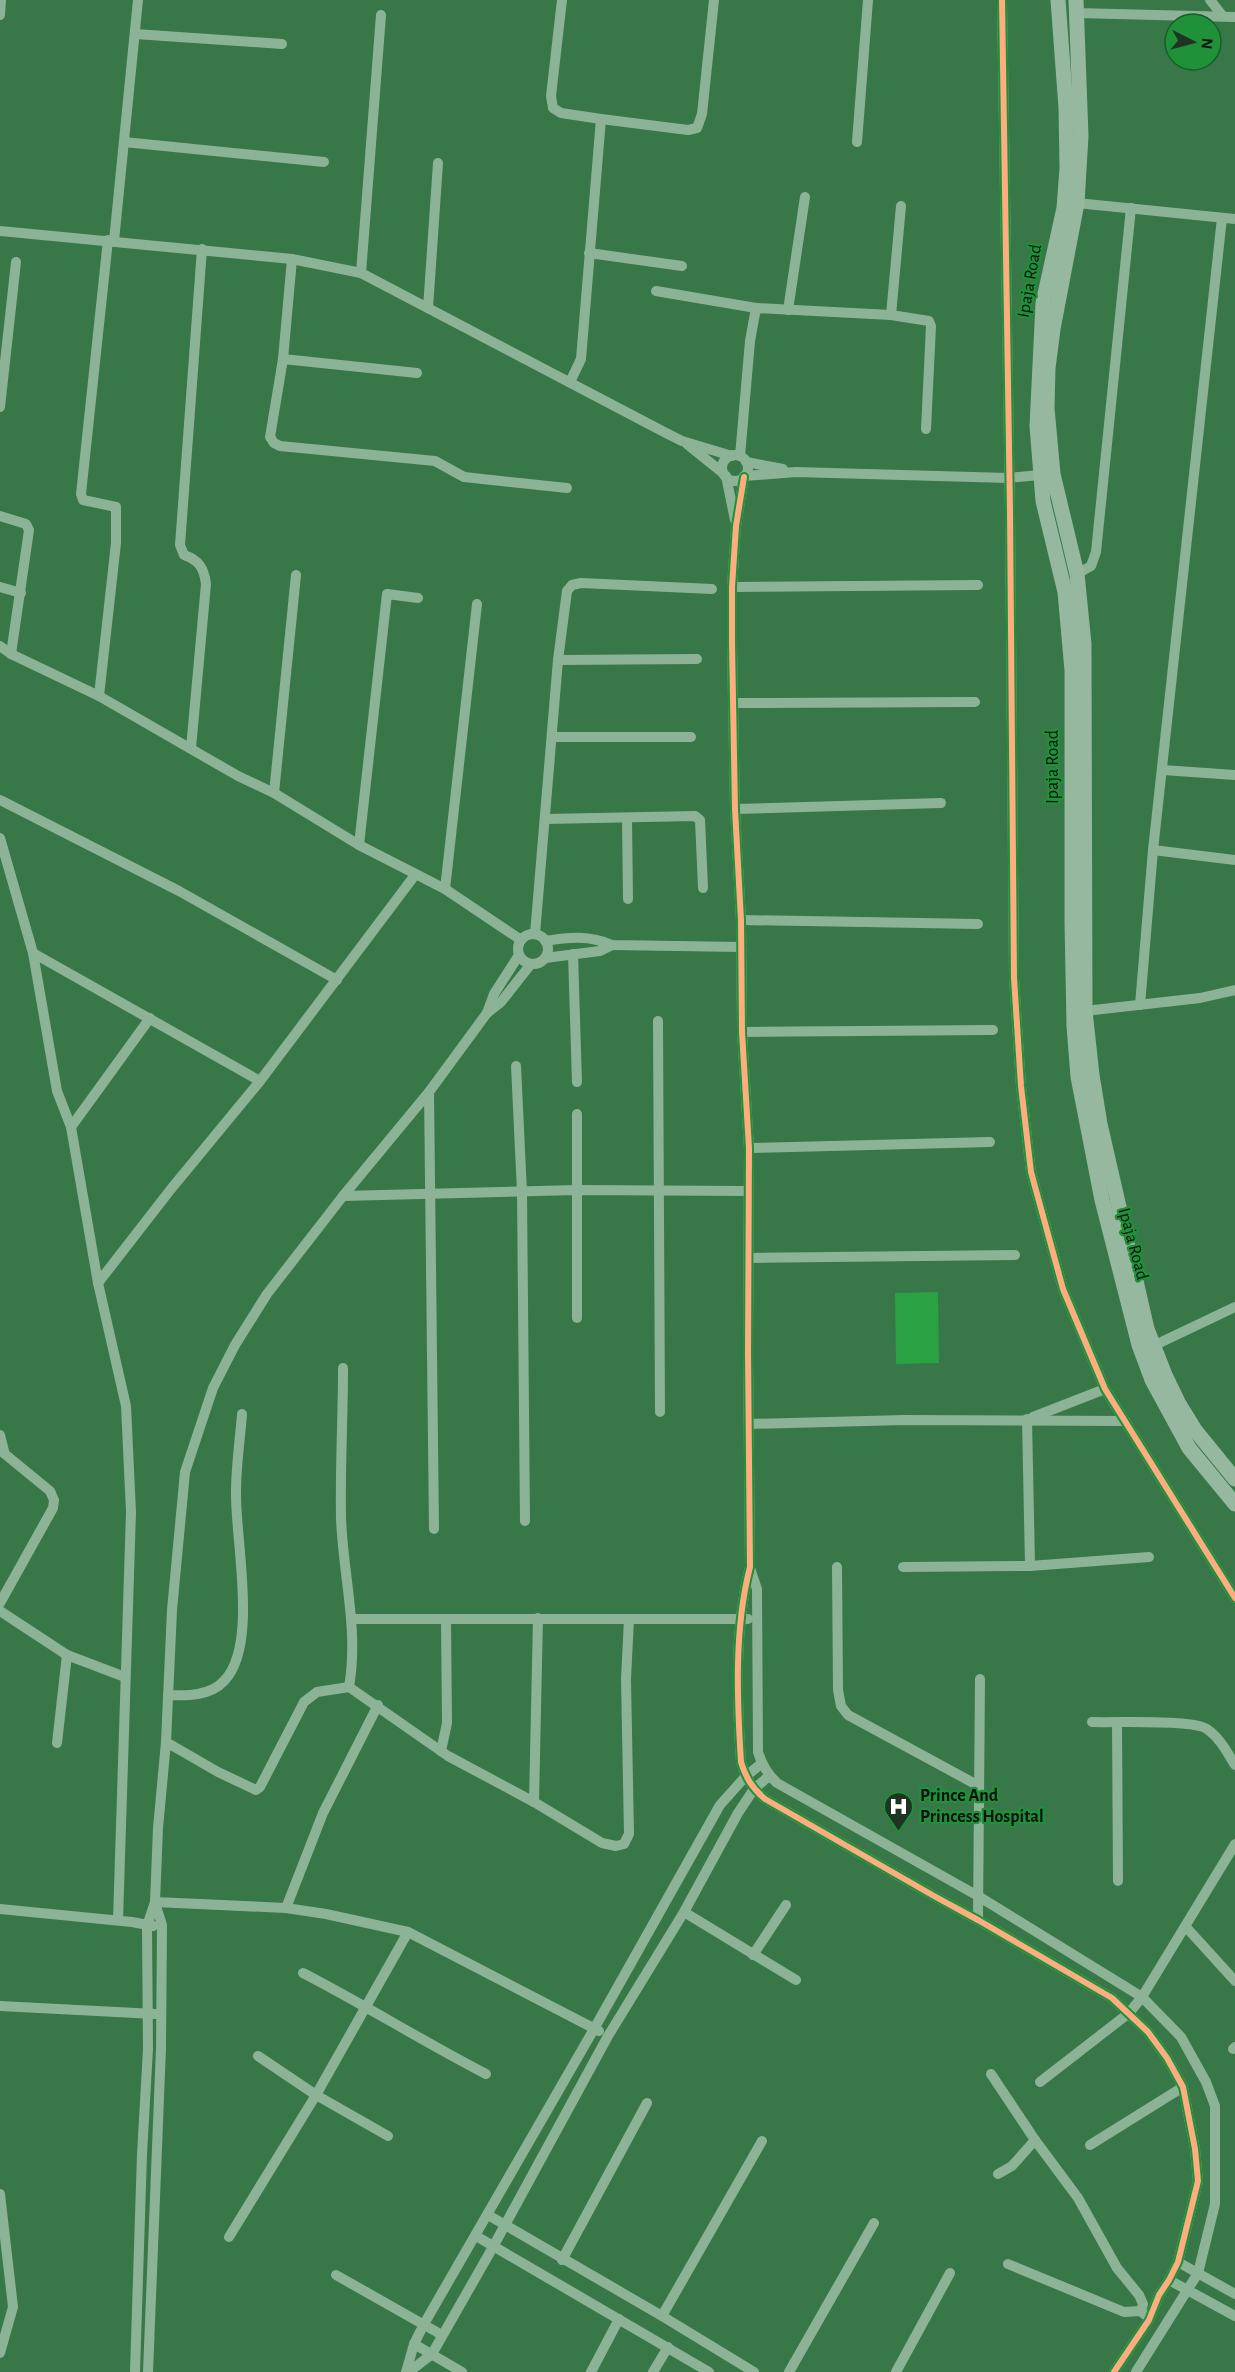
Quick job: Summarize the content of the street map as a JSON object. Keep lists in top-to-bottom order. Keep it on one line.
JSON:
{"streets":{"main road":["Ipaja Road"]},"places":{"hospital":["Prince And Princess Hospital"]},"north":"right"}
